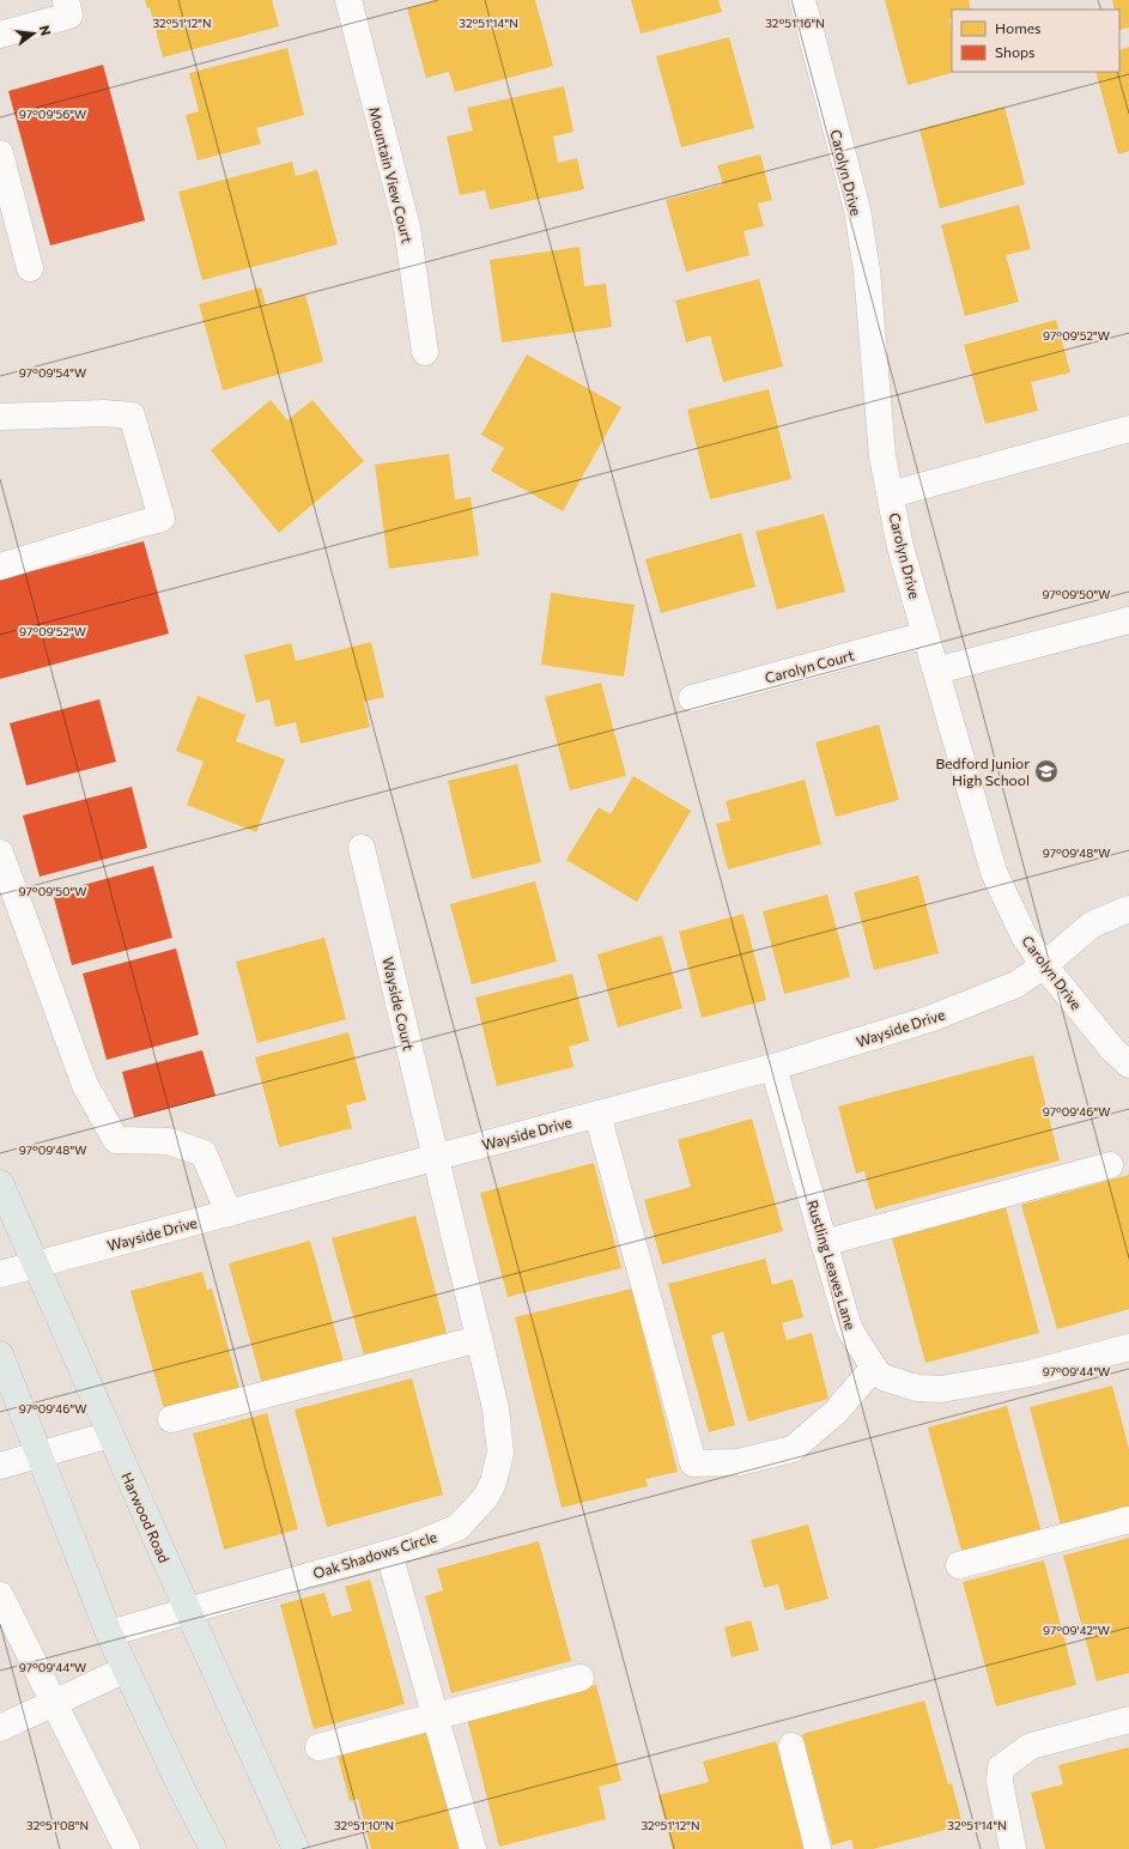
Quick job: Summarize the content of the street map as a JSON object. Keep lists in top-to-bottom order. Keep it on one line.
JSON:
{"streets":{"main road":["Harwood Road"],"street":["Carolyn Drive","Mountain View Court","Carolyn Court","Wayside Court","Wayside Drive","Rustling Leaves Lane","Oak Shadows Circle"]},"crossings":[["Carolyn Drive","Carolyn Court"],["Carolyn Drive","Wayside Drive"],["Wayside Court","Wayside Drive"],["Wayside Court","Oak Shadows Circle"],["Wayside Drive","Rustling Leaves Lane"],["Wayside Drive","Harwood Road"],["Wayside Drive","Oak Shadows Circle"],["Harwood Road","Oak Shadows Circle"]],"places":{"school or university":["Bedford Junior High School"]},"legend":["Homes","Shops"],"north":"right","coordinates":["32°51'14\"N","32°51'16\"N","32°51'12\"N","97°09'56\"W","97°09'52\"W","97°09'54\"W","97°09'50\"W","97°09'48\"W","97°09'46\"W","97°09'44\"W","97°09'42\"W","32°51'08\"N","32°51'10\"N"]}
